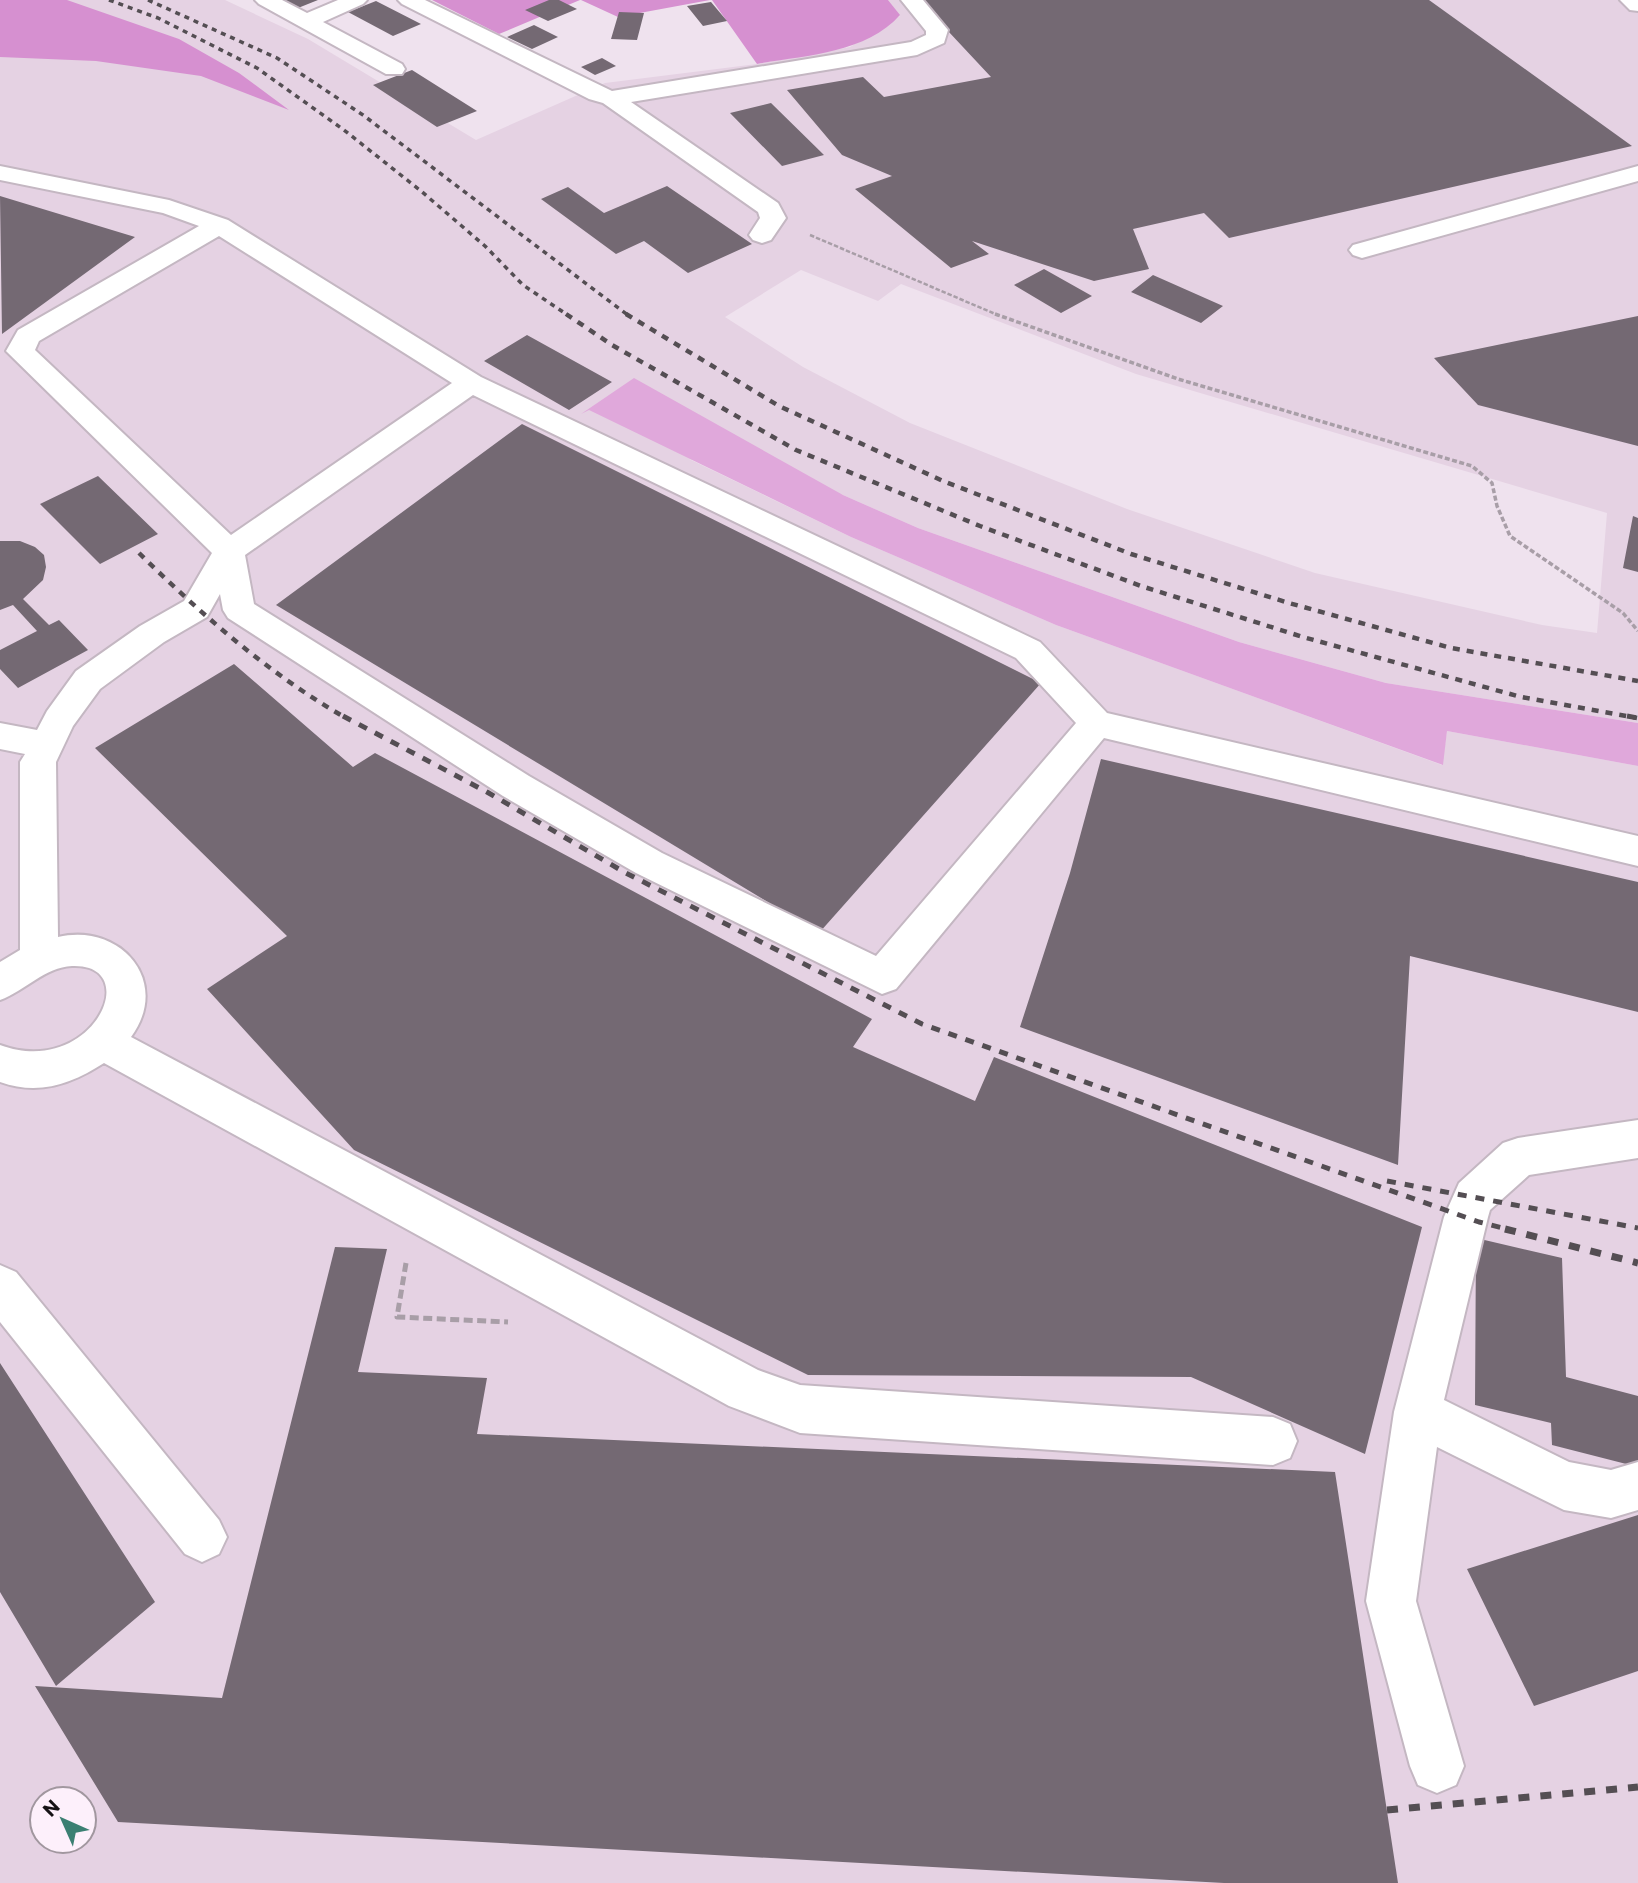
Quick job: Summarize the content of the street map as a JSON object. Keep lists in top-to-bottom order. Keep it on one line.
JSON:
{"north":"top left"}
